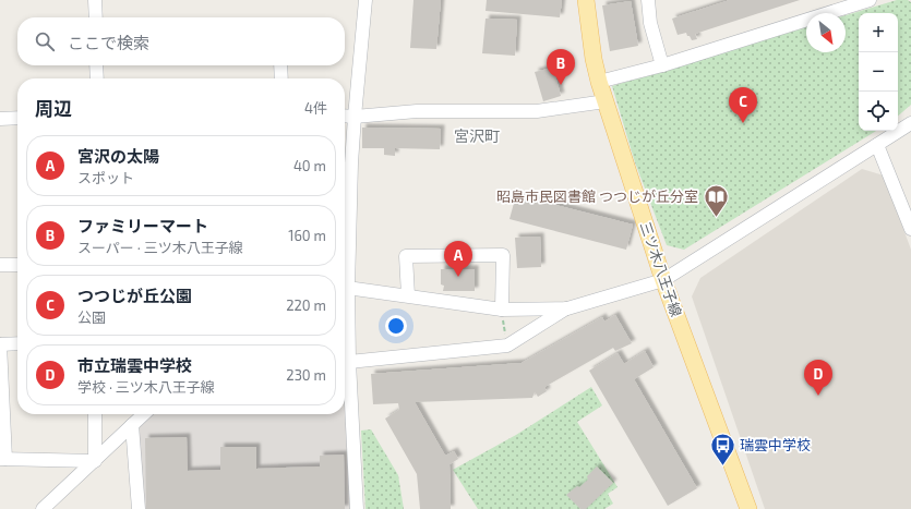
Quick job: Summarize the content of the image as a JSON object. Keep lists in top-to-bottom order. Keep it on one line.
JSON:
{"streets":{"main road":["三ツ木八王子線"]},"districts":["宮沢町"],"places":{"library":["昭島市民図書館 つつじが丘分室"],"bus stop":["瑞雲中学校"]},"north":"bottom right","page":{"map_buttons":["+","−"],"search":"ここで検索","pins":["B","C","A","D"],"heading":["周辺","4件"],"list":[{"mark":"A","name":"宮沢の太陽","note":"スポット","value":"40 m"},{"mark":"B","name":"ファミリーマート","note":"スーパー · 三ツ木八王子線","value":"160 m"},{"mark":"C","name":"つつじが丘公園","note":"公園","value":"220 m"},{"mark":"D","name":"市立瑞雲中学校","note":"学校 · 三ツ木八王子線","value":"230 m"}]}}
